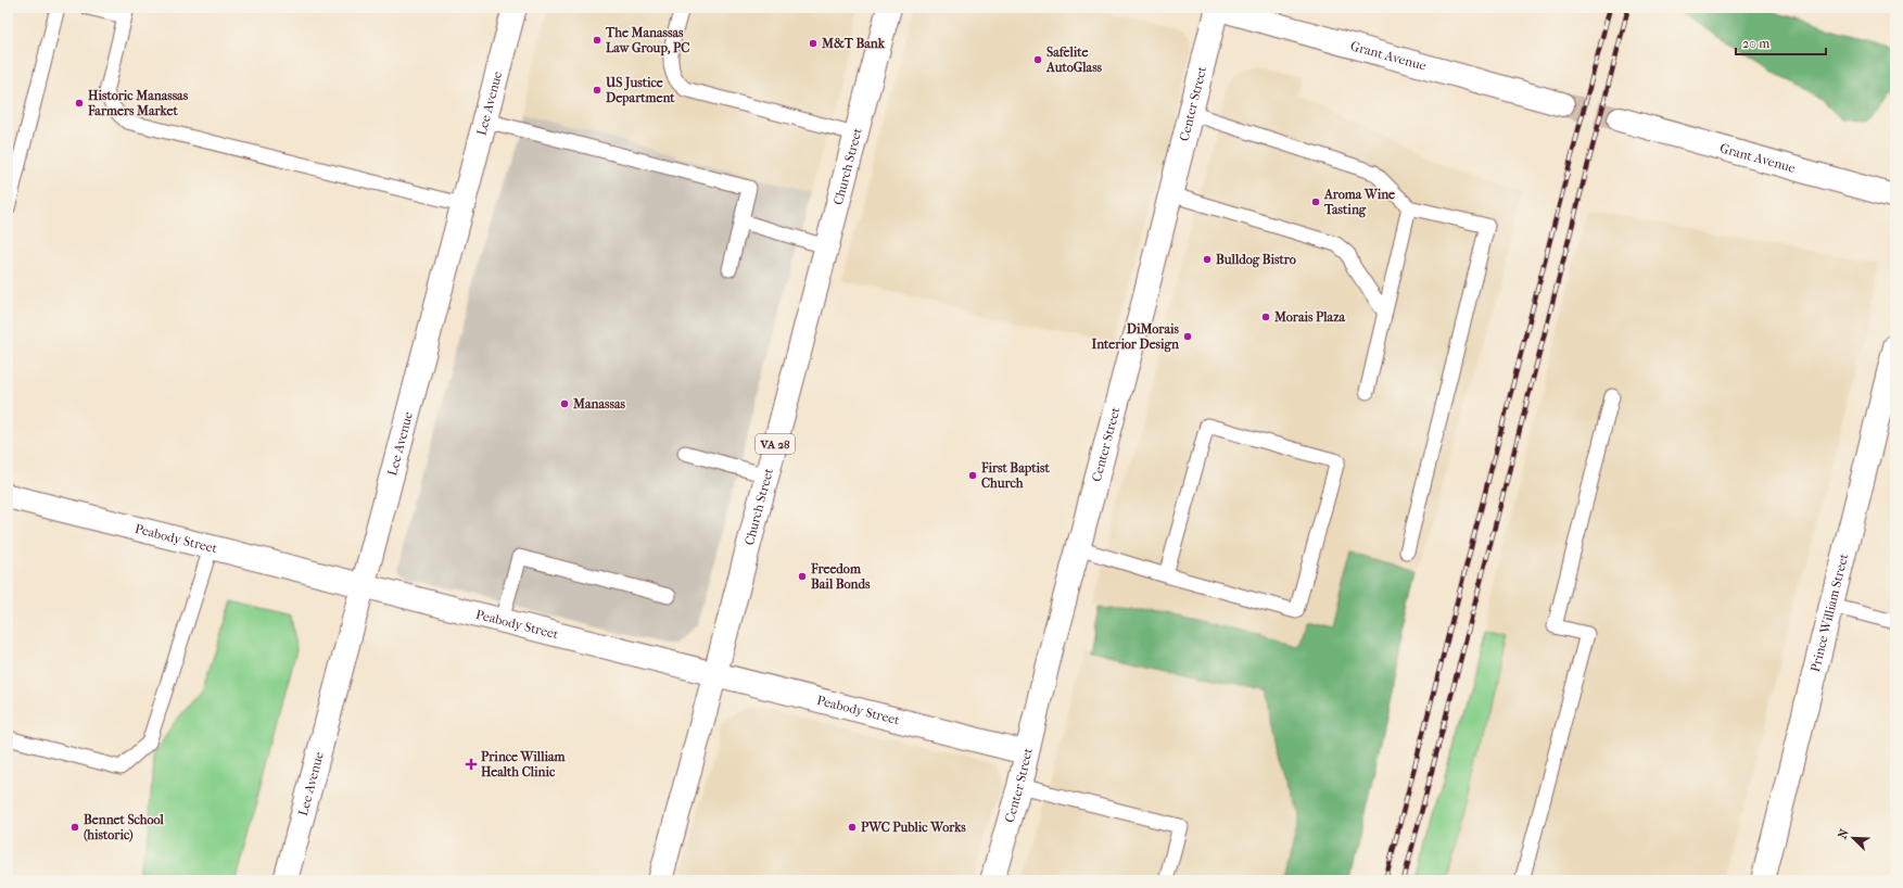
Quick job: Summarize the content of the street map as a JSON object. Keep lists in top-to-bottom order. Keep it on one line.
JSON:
{"streets":{"main road":["Grant Avenue","Center Street","Lee Avenue","Church Street","VA 28","Peabody Street","Prince William Street"]},"crossings":[["Grant Avenue","Center Street"],["Center Street","Peabody Street"],["Lee Avenue","Peabody Street"],["Church Street","Peabody Street"]],"places":{"other":["The Manassas Law Group, PC","M&T Bank","Safelite AutoGlass","US Justice Department","Historic Manassas Farmers Market","Aroma Wine Tasting","Bulldog Bistro","Morais Plaza","DiMorais Interior Design","Manassas","First Baptist Church","Freedom Bail Bonds","Bennet School (historic)","PWC Public Works"],"health":["Prince William Health Clinic"]},"scale_bar":"20 m","north":"top left"}
